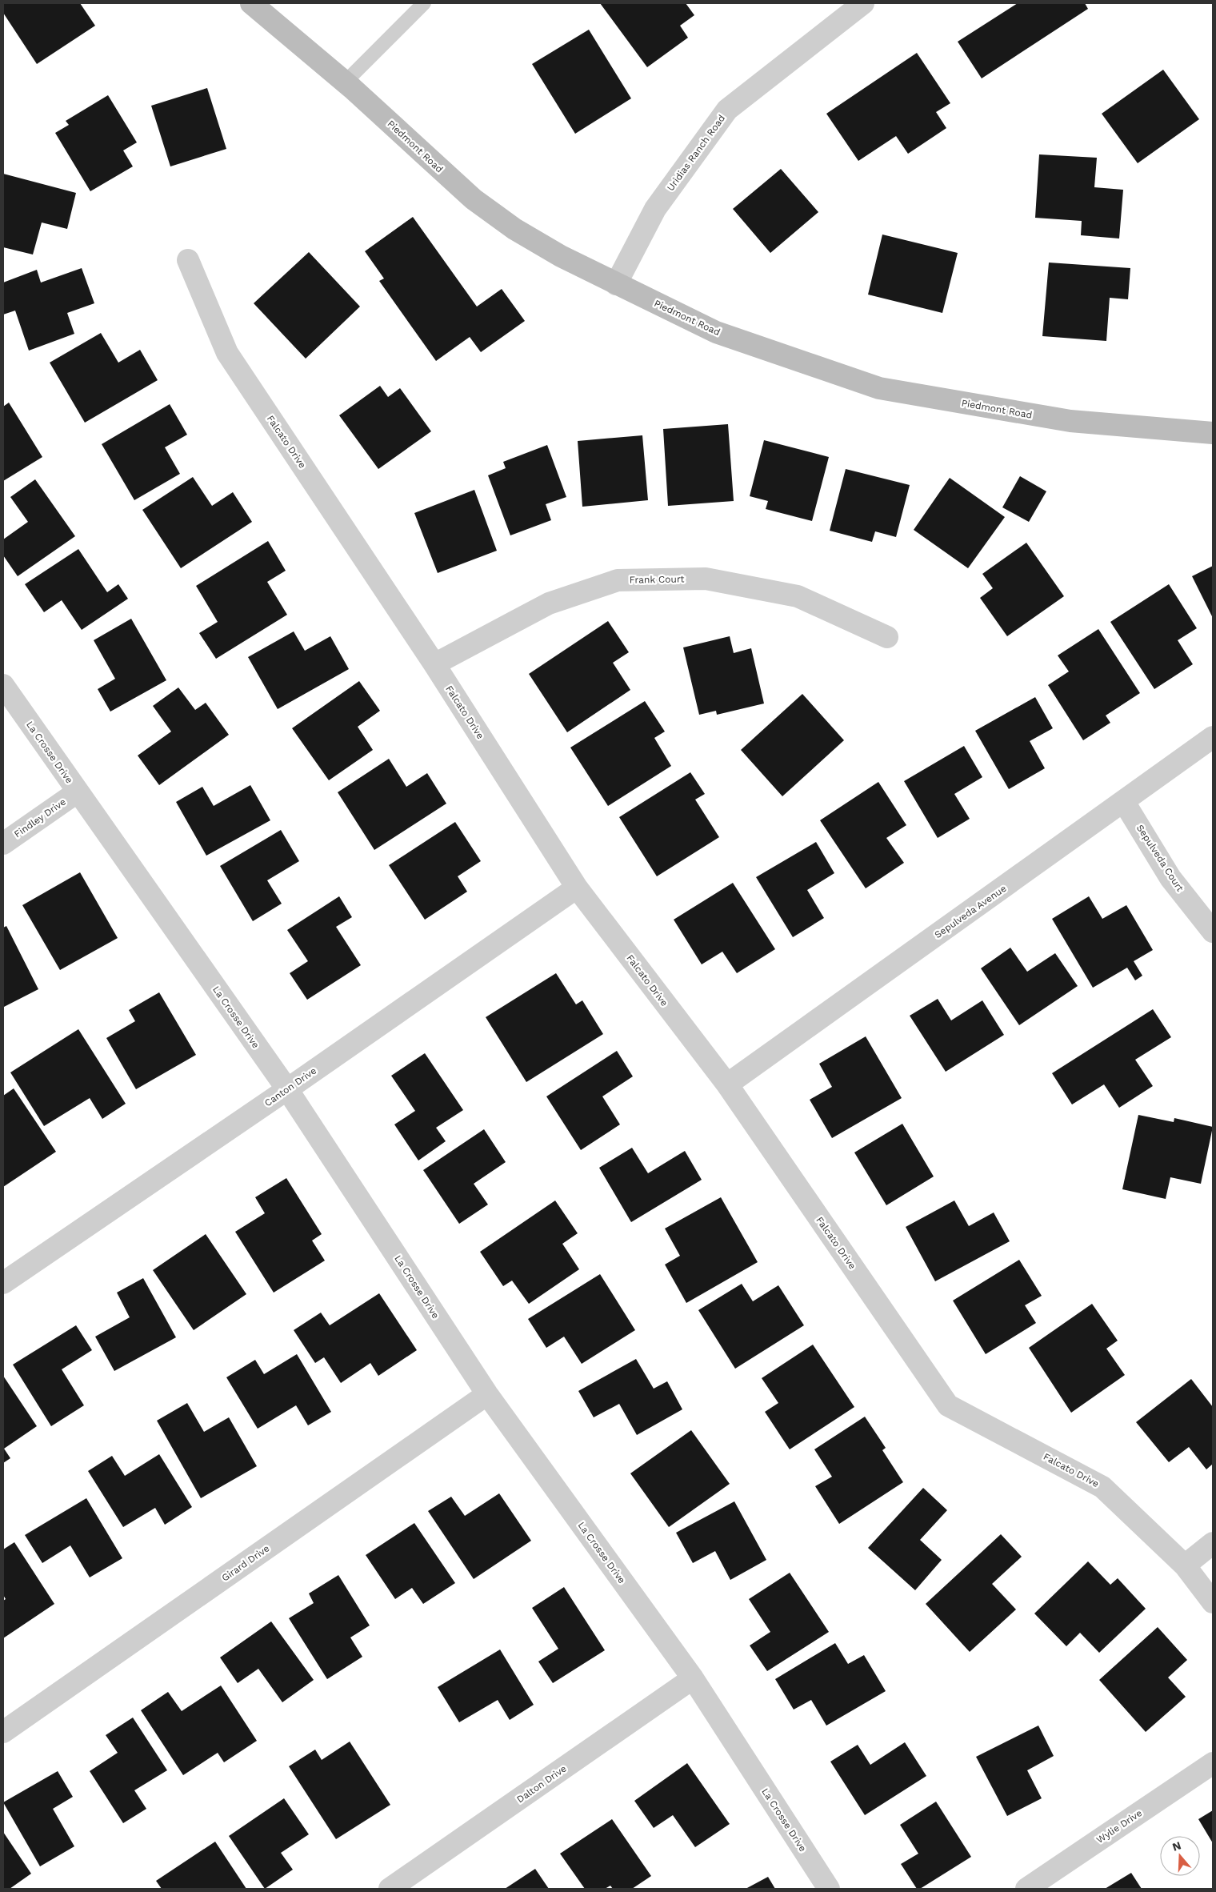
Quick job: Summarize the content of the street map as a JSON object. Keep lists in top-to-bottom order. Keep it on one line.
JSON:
{"streets":{"main road":["Piedmont Road"],"street":["Uridias Ranch Road","Falcato Drive","Frank Court","La Crosse Drive","Findley Drive","Sepulveda Court","Sepulveda Avenue","Canton Drive","Girard Drive","Dalton Drive","Wylie Drive"]},"crossings":[["Piedmont Road","Uridias Ranch Road"],["Falcato Drive","Frank Court"],["Falcato Drive","Sepulveda Avenue"],["Falcato Drive","Canton Drive"],["La Crosse Drive","Findley Drive"],["La Crosse Drive","Canton Drive"],["La Crosse Drive","Girard Drive"],["La Crosse Drive","Dalton Drive"],["Sepulveda Court","Sepulveda Avenue"]],"north":"top"}
